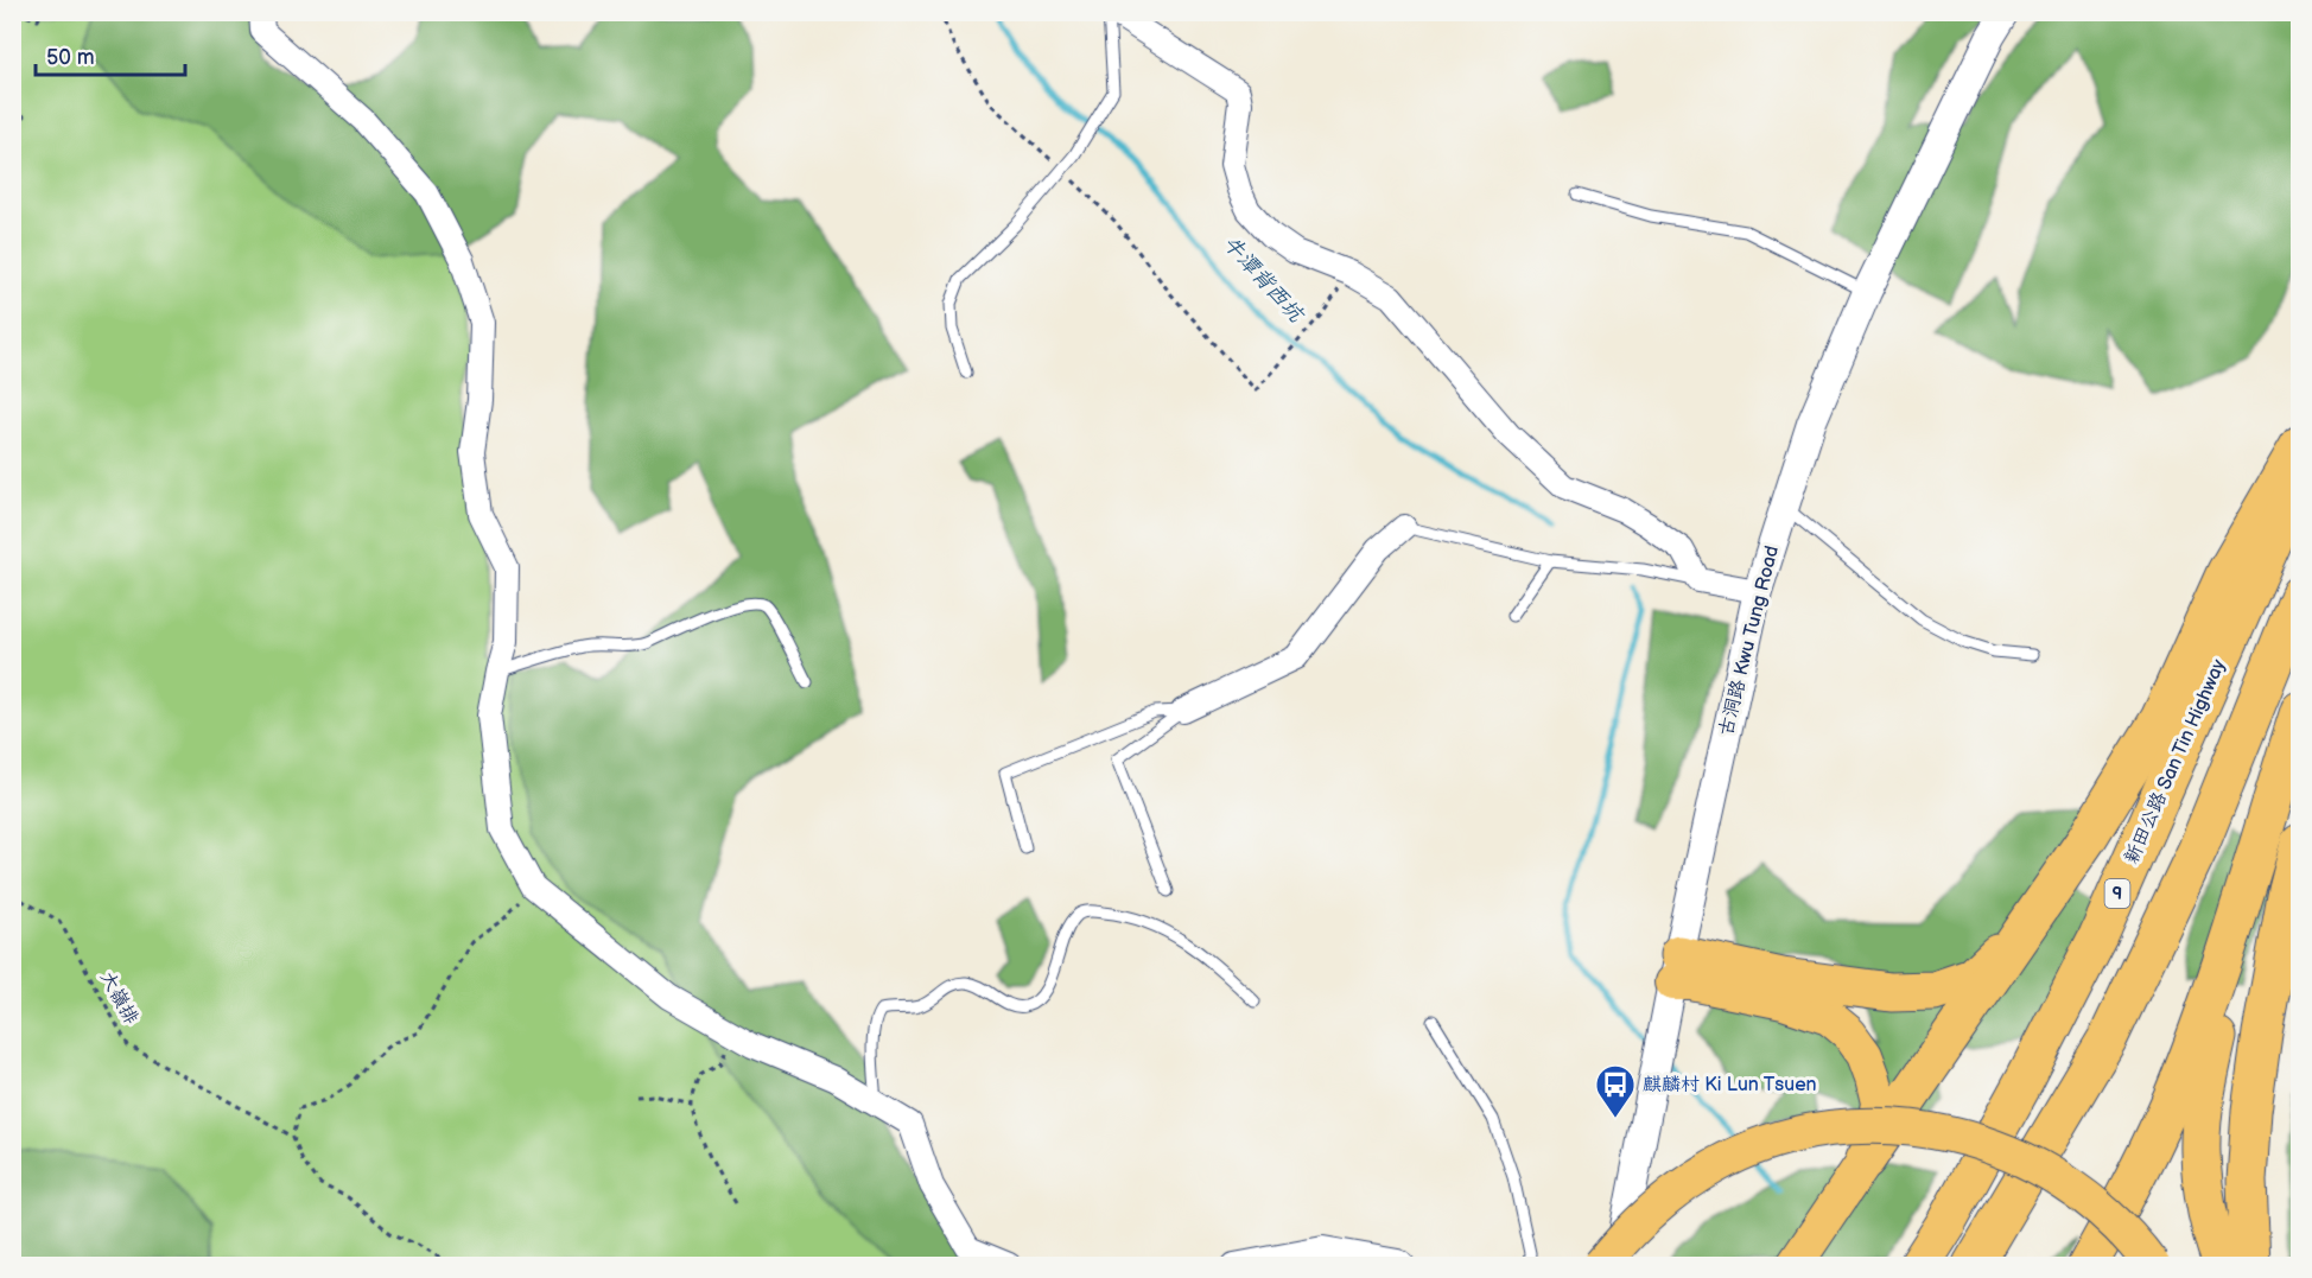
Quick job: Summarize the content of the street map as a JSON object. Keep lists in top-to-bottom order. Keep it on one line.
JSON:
{"streets":{"highway":["新田公路 San Tin Highway","9"],"street":["古洞路 Kwu Tung Road"],"path":["大嶺排"]},"water":["牛潭背西坑"],"places":{"bus stop":["麒麟村 Ki Lun Tsuen"]},"scale_bar":"50 m"}
